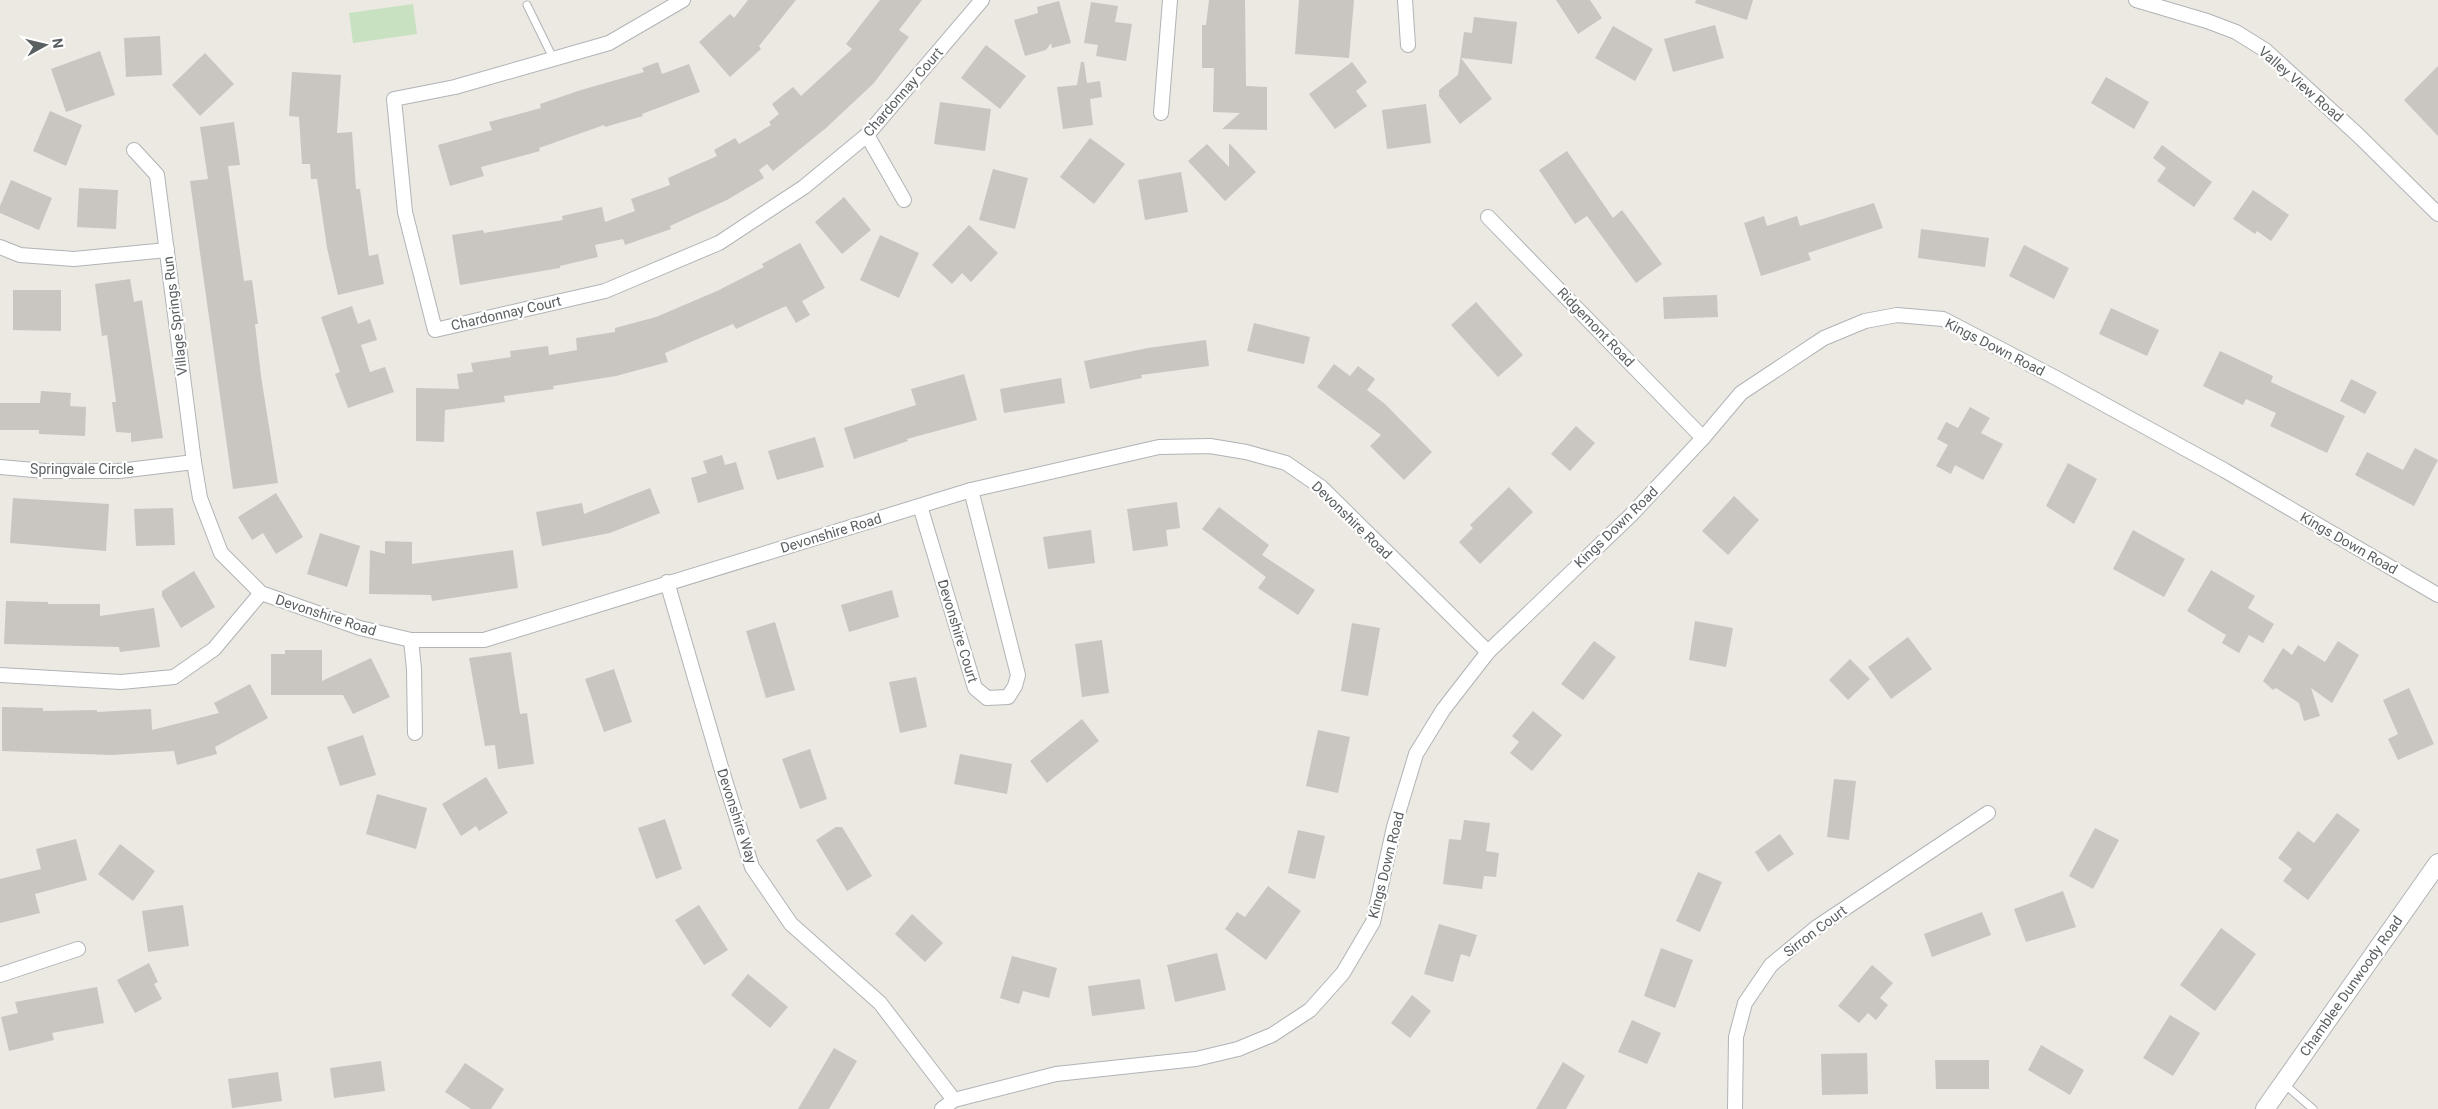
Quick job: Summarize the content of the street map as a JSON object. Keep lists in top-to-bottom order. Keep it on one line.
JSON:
{"streets":{"street":["Valley View Road","Chardonnay Court","Village Springs Run","Ridgemont Road","Kings Down Road","Springvale Circle","Devonshire Road","Devonshire Court","Devonshire Way","Sirron Court","Chamblee Dunwoody Road"]},"crossings":[["Village Springs Run","Springvale Circle"],["Village Springs Run","Devonshire Road"],["Ridgemont Road","Kings Down Road"],["Kings Down Road","Devonshire Road"],["Kings Down Road","Devonshire Way"],["Springvale Circle","Devonshire Road"],["Devonshire Road","Devonshire Court"],["Devonshire Road","Devonshire Way"]],"north":"right"}
